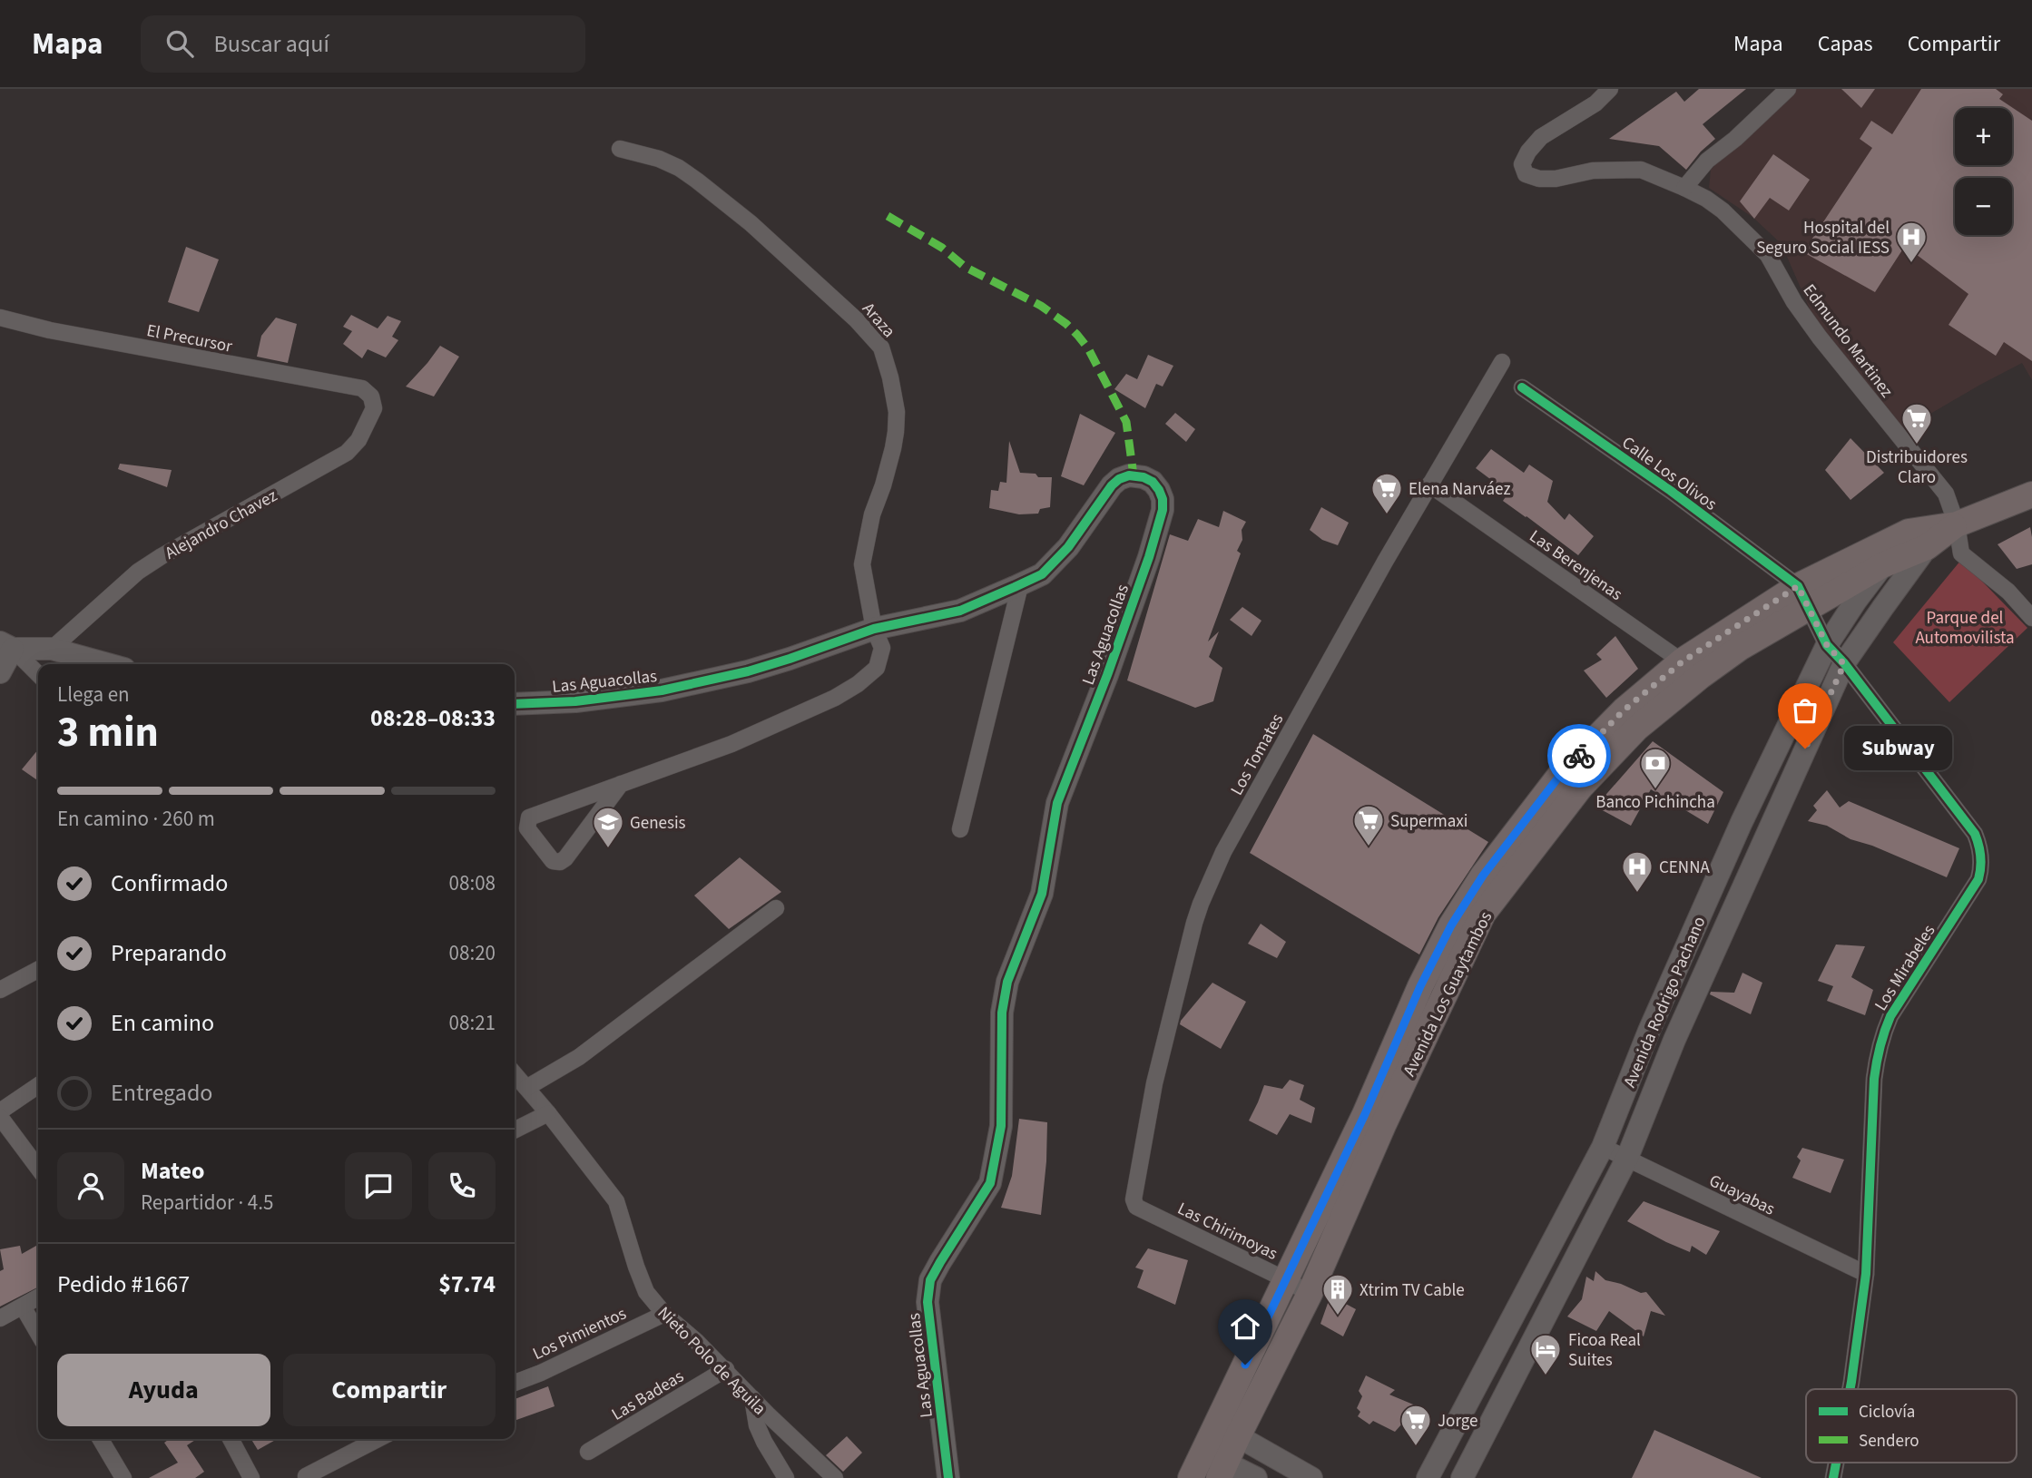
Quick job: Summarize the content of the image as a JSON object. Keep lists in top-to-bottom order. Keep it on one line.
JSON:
{"streets":{"main road":["Las Aguacollas","Avenida Los Guaytambos","Avenida Rodrigo Pachano"],"street":["Araza","El Precursor","Edmundo Martinez","Calle Los Olivos","Alejandro Chavez","Las Berenjenas","Los Tomates","Los Mirabeles","Guayabas","Las Chirimoyas","Los Pimientos","Nieto Polo de Aguila","Las Badeas"]},"crossings":[["Araza","Las Aguacollas"],["El Precursor","Alejandro Chavez"],["Edmundo Martinez","Avenida Los Guaytambos"],["Calle Los Olivos","Los Mirabeles"],["Calle Los Olivos","Avenida Los Guaytambos"],["Las Berenjenas","Los Tomates"],["Las Berenjenas","Avenida Los Guaytambos"],["Los Tomates","Las Chirimoyas"],["Los Mirabeles","Avenida Los Guaytambos"],["Los Mirabeles","Avenida Rodrigo Pachano"],["Los Mirabeles","Guayabas"],["Avenida Los Guaytambos","Avenida Rodrigo Pachano"],["Avenida Los Guaytambos","Las Chirimoyas"],["Avenida Rodrigo Pachano","Guayabas"],["Los Pimientos","Nieto Polo de Aguila"],["Nieto Polo de Aguila","Las Badeas"]],"parks":["Parque del Automovilista"],"places":{"hospital":["Hospital del Seguro Social IESS","CENNA"],"supermarket":["Distribuidores Claro","Elena Narváez","Supermaxi","Jorge"],"other":["Subway"],"bank":["Banco Pichincha"],"school or university":["Genesis"],"building":["Xtrim TV Cable"],"hotel":["Ficoa Real Suites"]},"legend":["Ciclovía","Sendero"],"page":{"header":"Mapa","search":"Buscar aquí","nav":["Mapa","Capas","Compartir"],"map_buttons":["+","−"],"heading":["3 min","Llega en","08:28–08:33"],"panel":["Mateo","Repartidor · 4.5","Pedido #1667","$7.74"],"bubble":"Subway","bar":"En camino · 260 m","list":[["Confirmado","08:08"],["Preparando","08:20"],["En camino","08:21"],"Entregado"],"buttons":["Ayuda","Compartir"]}}
